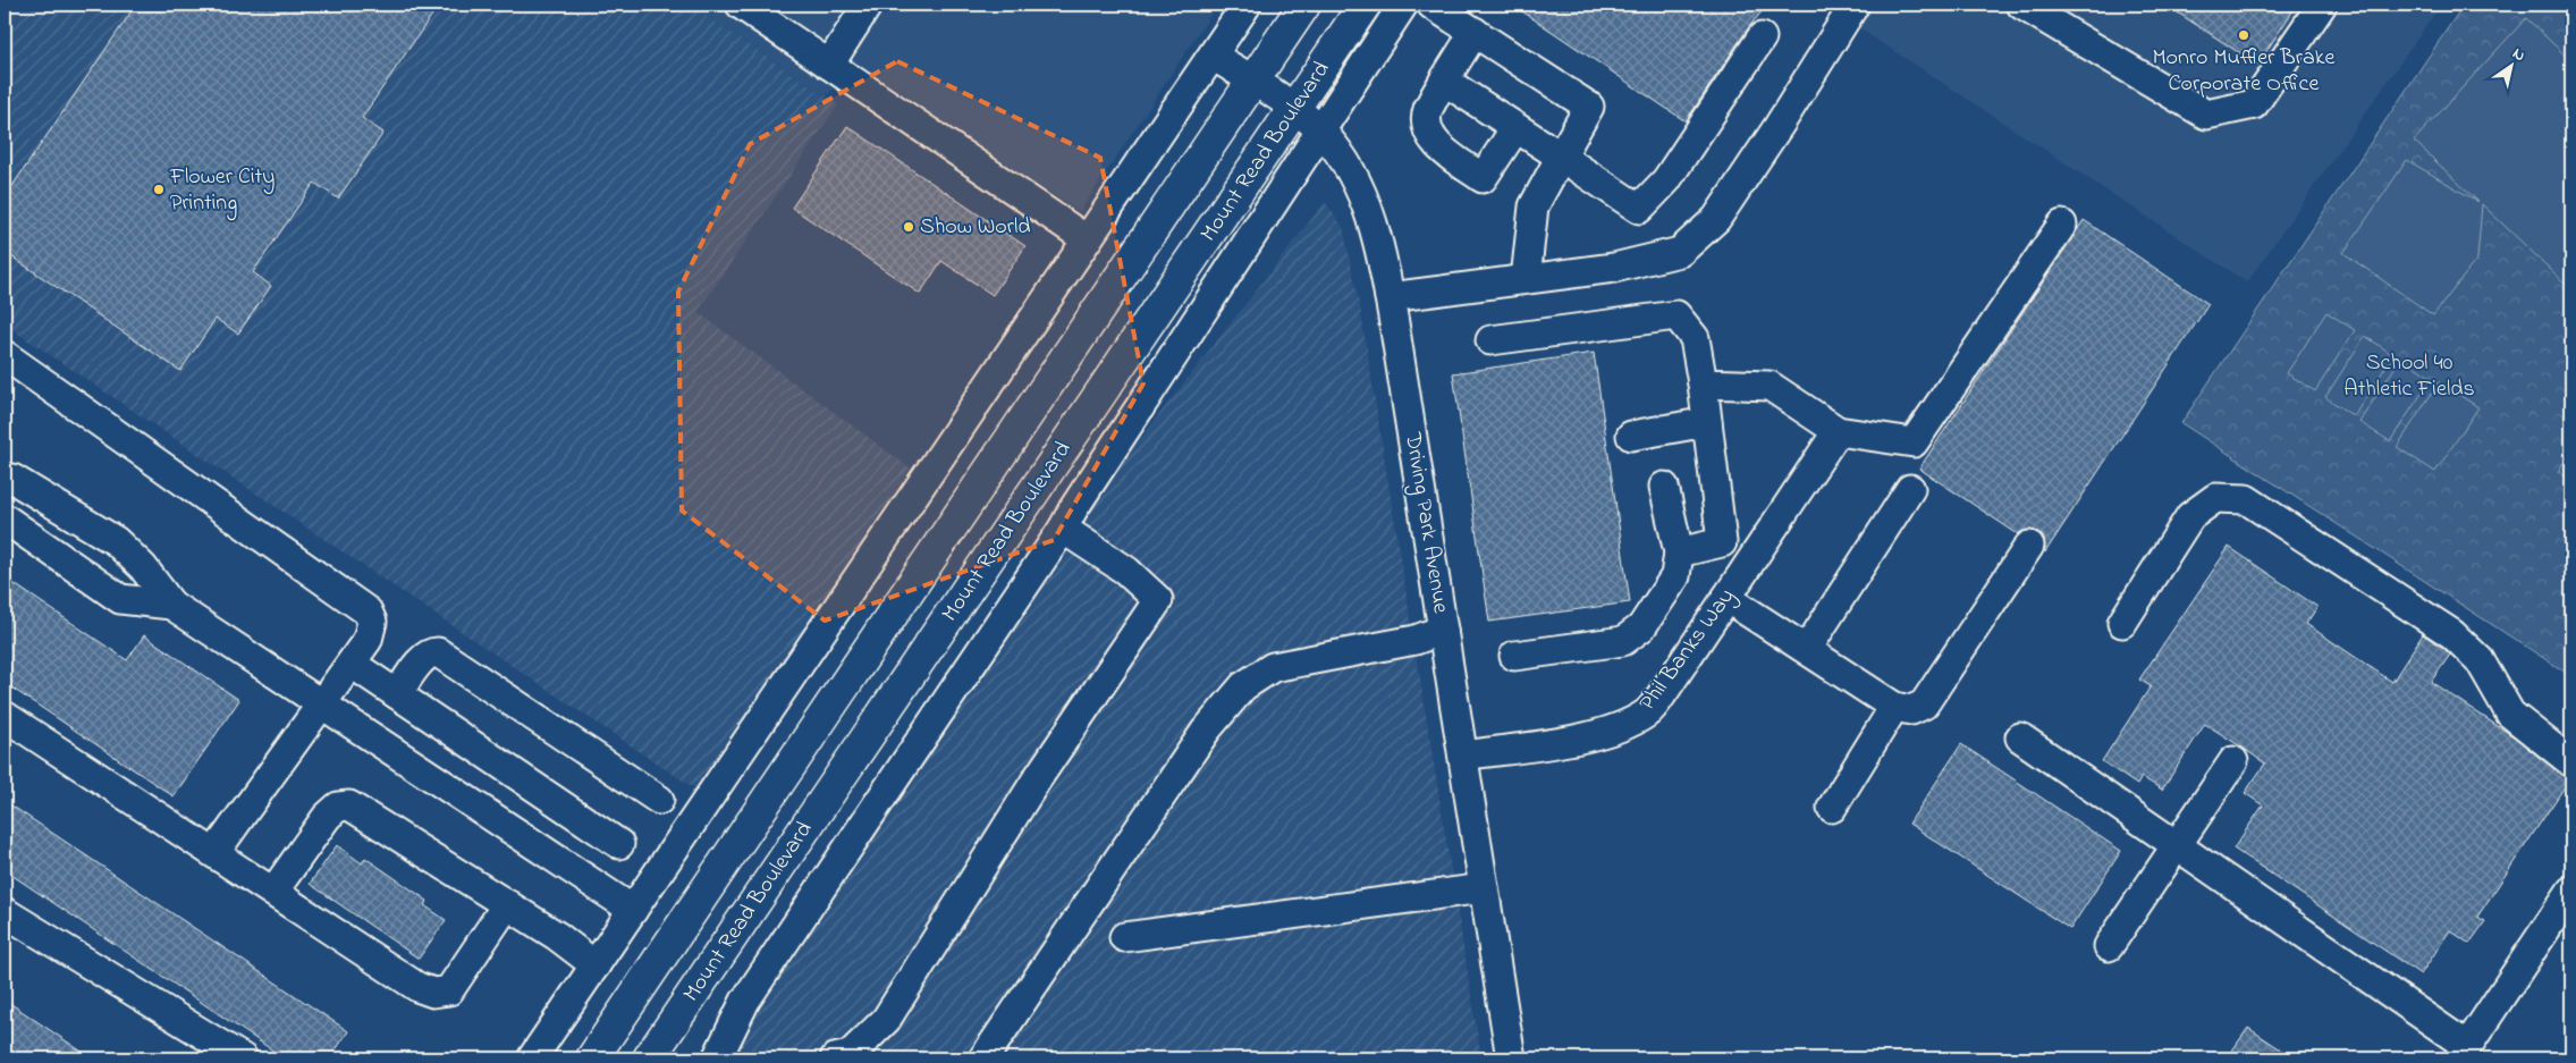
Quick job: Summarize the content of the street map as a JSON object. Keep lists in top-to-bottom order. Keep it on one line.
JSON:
{"streets":{"main road":["Mount Read Boulevard"],"street":["Driving Park Avenue","Phil Banks Way"]},"crossings":[["Mount Read Boulevard","Driving Park Avenue"],["Driving Park Avenue","Phil Banks Way"]],"parks":["School 40 Athletic Fields"],"places":["Monro Muffler Brake Corporate Office","Flower City Printing","Show World"],"north":"top right"}
